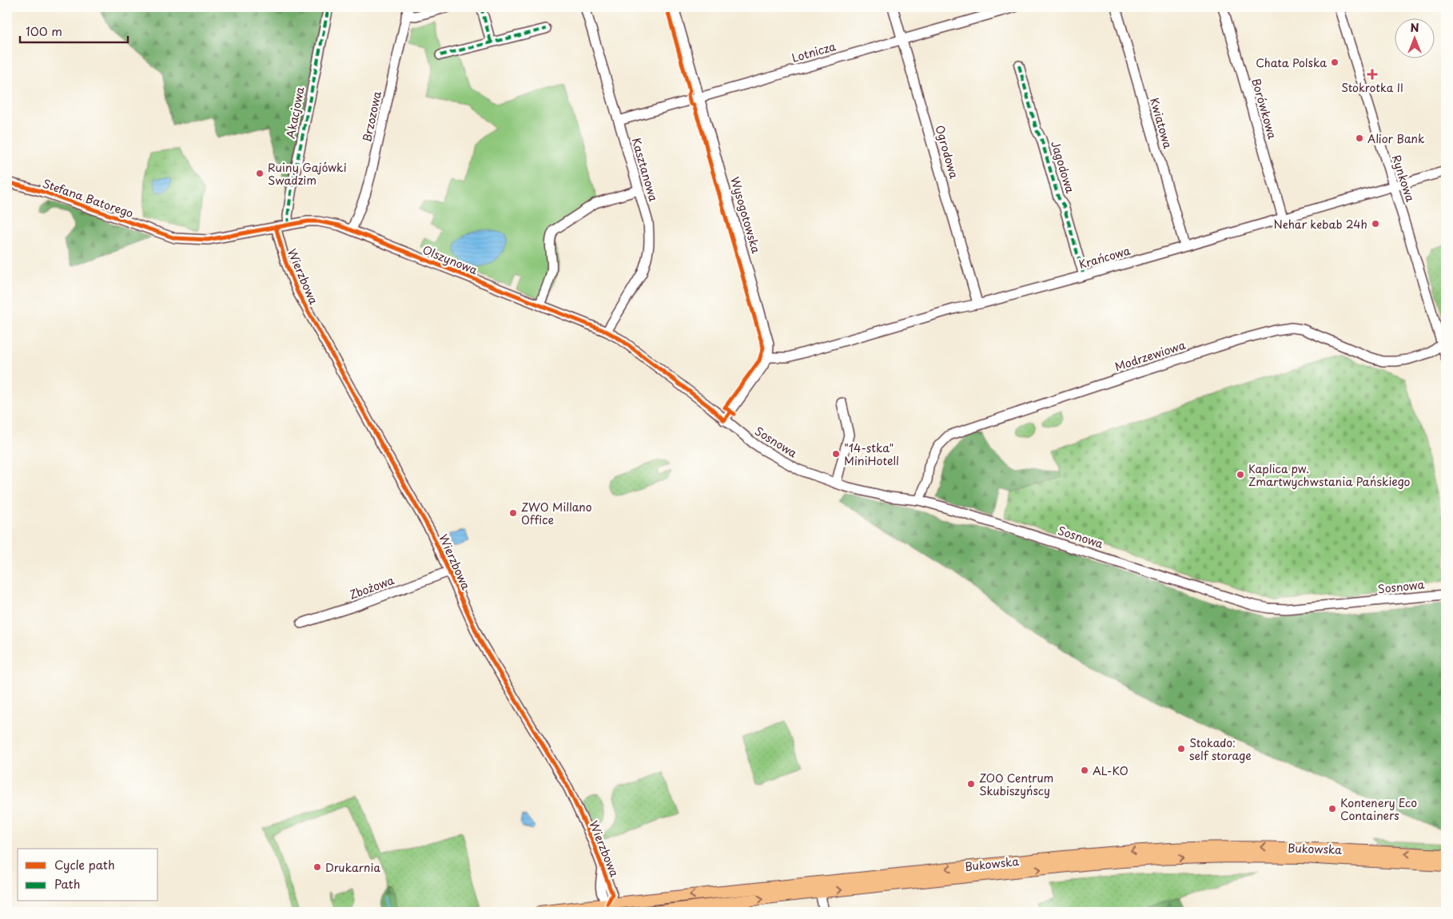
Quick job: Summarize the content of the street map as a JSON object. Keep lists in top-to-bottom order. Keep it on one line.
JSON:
{"streets":{"main road":["Bukowska"],"street":["Lotnicza","Borówkowa","Akacjowa","Brzozowa","Kwiatowa","Ogrodowa","Jagodowa","Kasztanowa","Rynkowa","Stefana Batorego","Wysogotowska","Krańcowa","Olszynowa","Wierzbowa","Modrzewiowa","Sosnowa","Zbożowa"]},"crossings":[["Lotnicza","Ogrodowa"],["Lotnicza","Kasztanowa"],["Lotnicza","Wysogotowska"],["Borówkowa","Krańcowa"],["Akacjowa","Olszynowa"],["Brzozowa","Olszynowa"],["Kwiatowa","Krańcowa"],["Ogrodowa","Krańcowa"],["Jagodowa","Krańcowa"],["Kasztanowa","Olszynowa"],["Rynkowa","Krańcowa"],["Rynkowa","Modrzewiowa"],["Stefana Batorego","Olszynowa"],["Wysogotowska","Krańcowa"],["Olszynowa","Wierzbowa"],["Olszynowa","Sosnowa"],["Wierzbowa","Zbożowa"],["Wierzbowa","Bukowska"],["Modrzewiowa","Sosnowa"]],"places":{"other":["Chata Polska","Alior Bank","Ruiny Gajówki Swadzim","Nehar kebab 24h","\"14-stka\" MiniHotell","Kaplica pw. Zmartwychwstania Pańskiego","ZWO Millano Office","Stokado: self storage","AL-KO","ZOO Centrum Skubiszyńscy","Kontenery Eco Containers","Drukarnia"],"health":["Stokrotka II"]},"legend":["Cycle path","Path"],"scale_bar":"100 m","north":"top"}
